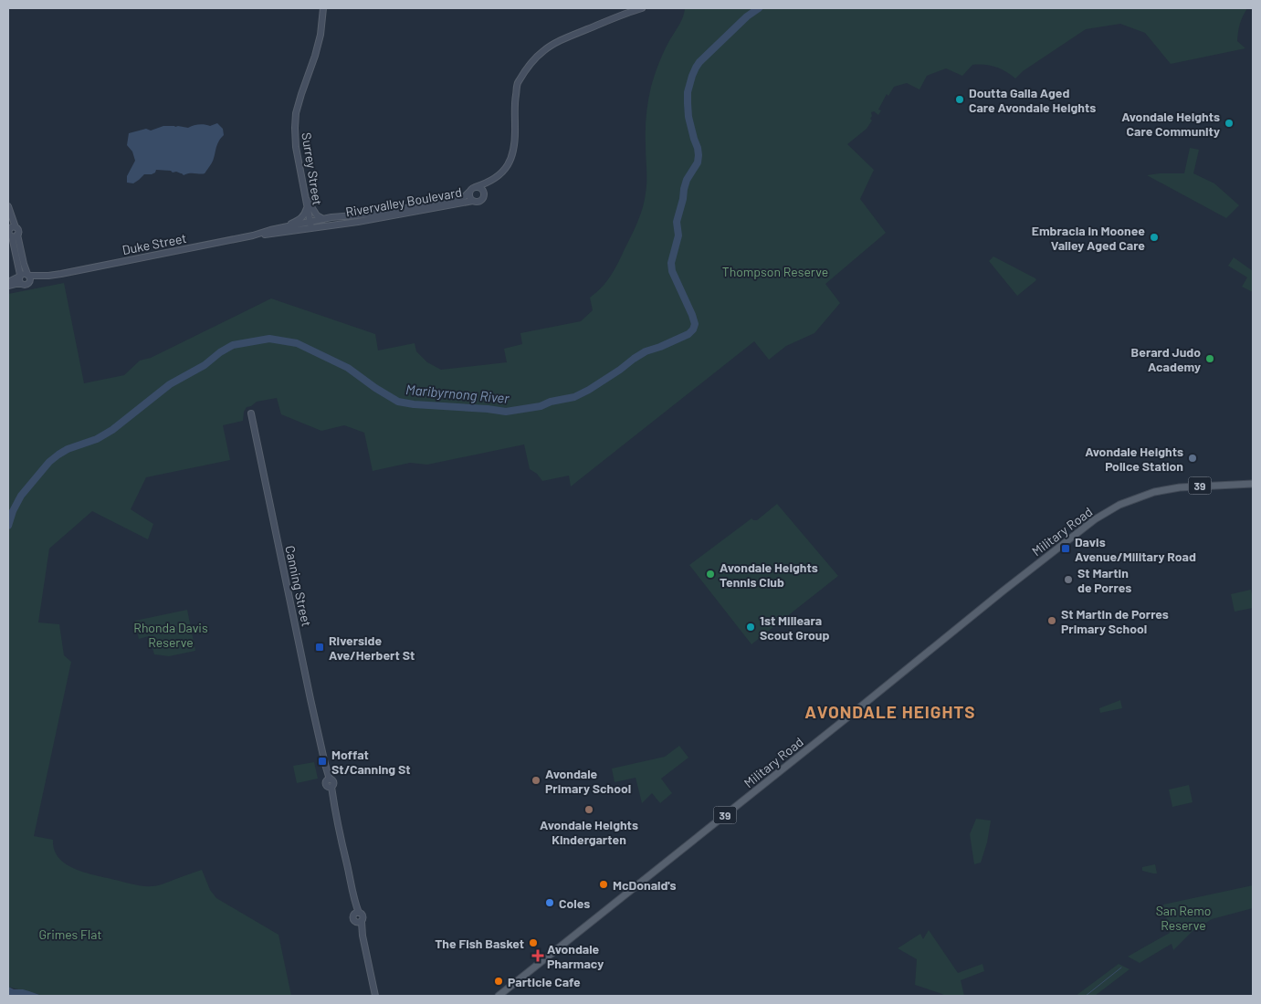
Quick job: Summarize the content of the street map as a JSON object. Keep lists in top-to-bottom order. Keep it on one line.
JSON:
{"streets":{"main road":["39","Military Road"],"street":["Surrey Street","Rivervalley Boulevard","Duke Street","Canning Street"]},"crossings":[["Surrey Street","Rivervalley Boulevard"],["Surrey Street","Duke Street"],["Rivervalley Boulevard","Duke Street"]],"districts":["AVONDALE HEIGHTS"],"water":["Maribyrnong River"],"parks":["Thompson Reserve","Rhonda Davis Reserve","San Remo Reserve","Grimes Flat"],"places":{"other":["Doutta Galla Aged Care Avondale Heights","Avondale Heights Care Community","Embracia in Moonee Valley Aged Care","Berard Judo Academy","Avondale Heights Police Station","Avondale Heights Tennis Club","St Martin de Porres","St Martin de Porres Primary School","1st Milleara Scout Group","Avondale Primary School","Avondale Heights Kindergarten","McDonald's","Coles","The Fish Basket","Particle Cafe"],"transit":["Davis Avenue/Military Road","Riverside Ave/Herbert St","Moffat St/Canning St"],"health":["Avondale Pharmacy"]}}
